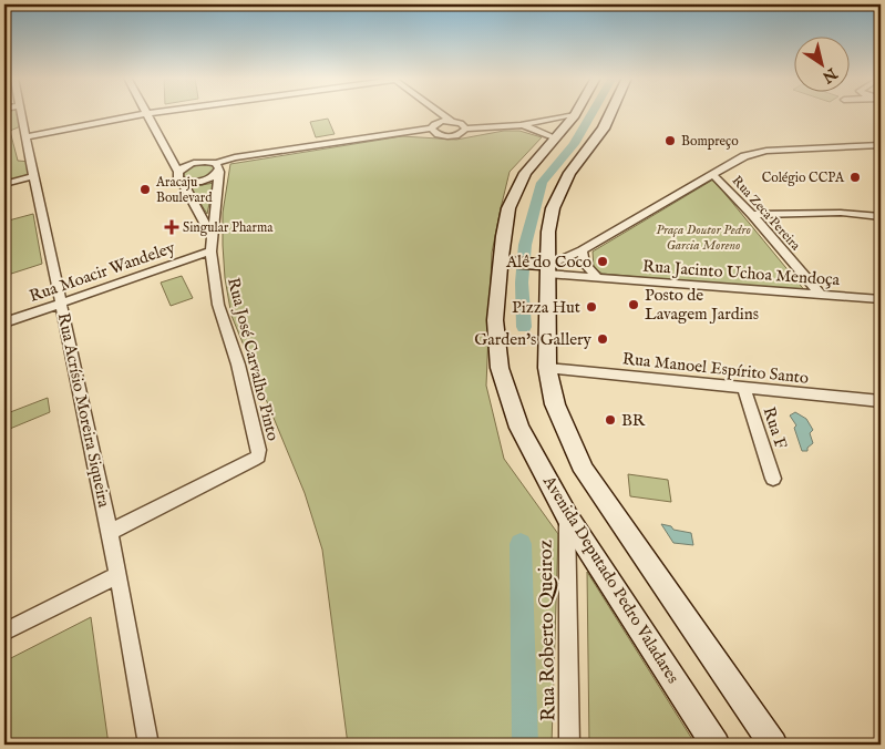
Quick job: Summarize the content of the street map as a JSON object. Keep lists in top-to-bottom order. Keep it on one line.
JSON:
{"streets":{"main road":["Avenida Deputado Pedro Valadares"],"street":["Rua Zeca Pereira","Rua Moacir Wandeley","Rua Jacinto Uchoa Mendoça","Rua José Carvalho Pinto","Rua Manoel Espírito Santo","Rua Acrísio Moreira Siqueira","Rua F","Rua Roberto Queiroz"]},"crossings":[["Rua Zeca Pereira","Rua Jacinto Uchoa Mendoça"],["Rua Moacir Wandeley","Rua José Carvalho Pinto"],["Rua Moacir Wandeley","Rua Acrísio Moreira Siqueira"],["Rua Jacinto Uchoa Mendoça","Avenida Deputado Pedro Valadares"],["Rua José Carvalho Pinto","Rua Acrísio Moreira Siqueira"],["Rua Manoel Espírito Santo","Rua F"],["Rua Manoel Espírito Santo","Avenida Deputado Pedro Valadares"],["Avenida Deputado Pedro Valadares","Rua Roberto Queiroz"]],"parks":["Praça Doutor Pedro Garcia Moreno"],"places":{"other":["Bompreço","Colégio CCPA","Aracaju Boulevard","Alê do Coco","Posto de Lavagem Jardins","Pizza Hut","Garden's Gallery","BR"],"health":["Singular Pharma"]},"north":"bottom right"}
